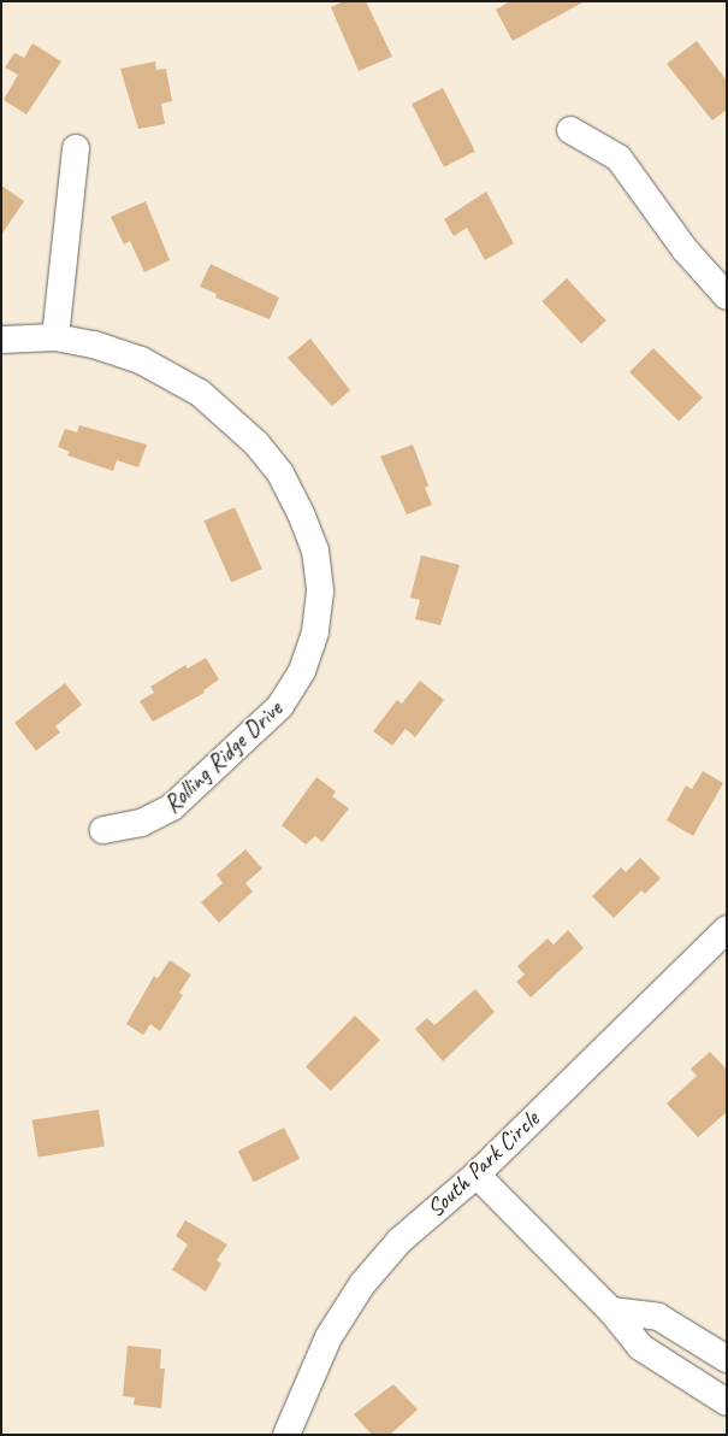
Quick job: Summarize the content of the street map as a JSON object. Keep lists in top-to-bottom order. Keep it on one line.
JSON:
{"streets":{"street":["Rolling Ridge Drive","South Park Circle"]}}
